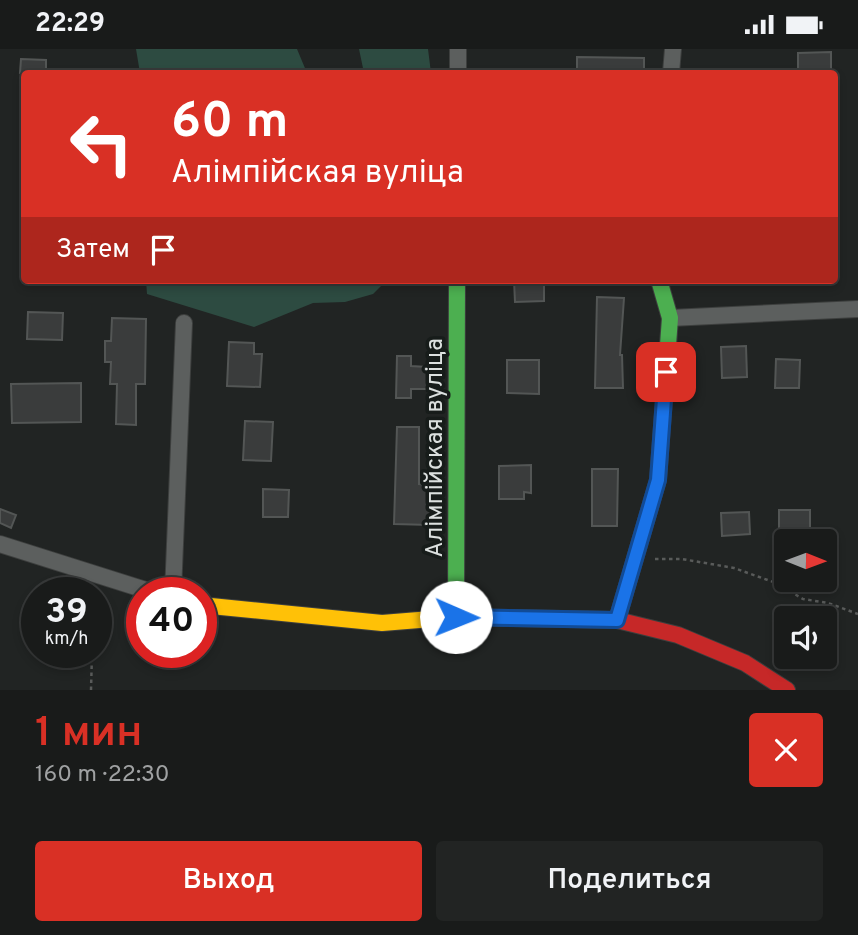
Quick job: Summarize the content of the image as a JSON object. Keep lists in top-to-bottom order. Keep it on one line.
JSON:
{"streets":{"street":["Алімпійская вуліца"]},"north":"right","page":{"status":"22:29","turn":["60 m","Алімпійская вуліца"],"then":"Затем","speed":"39 km/h","limit":"40","heading":["1 мин","160 m · 22:30"],"buttons":["Выход","Поделиться"]}}
